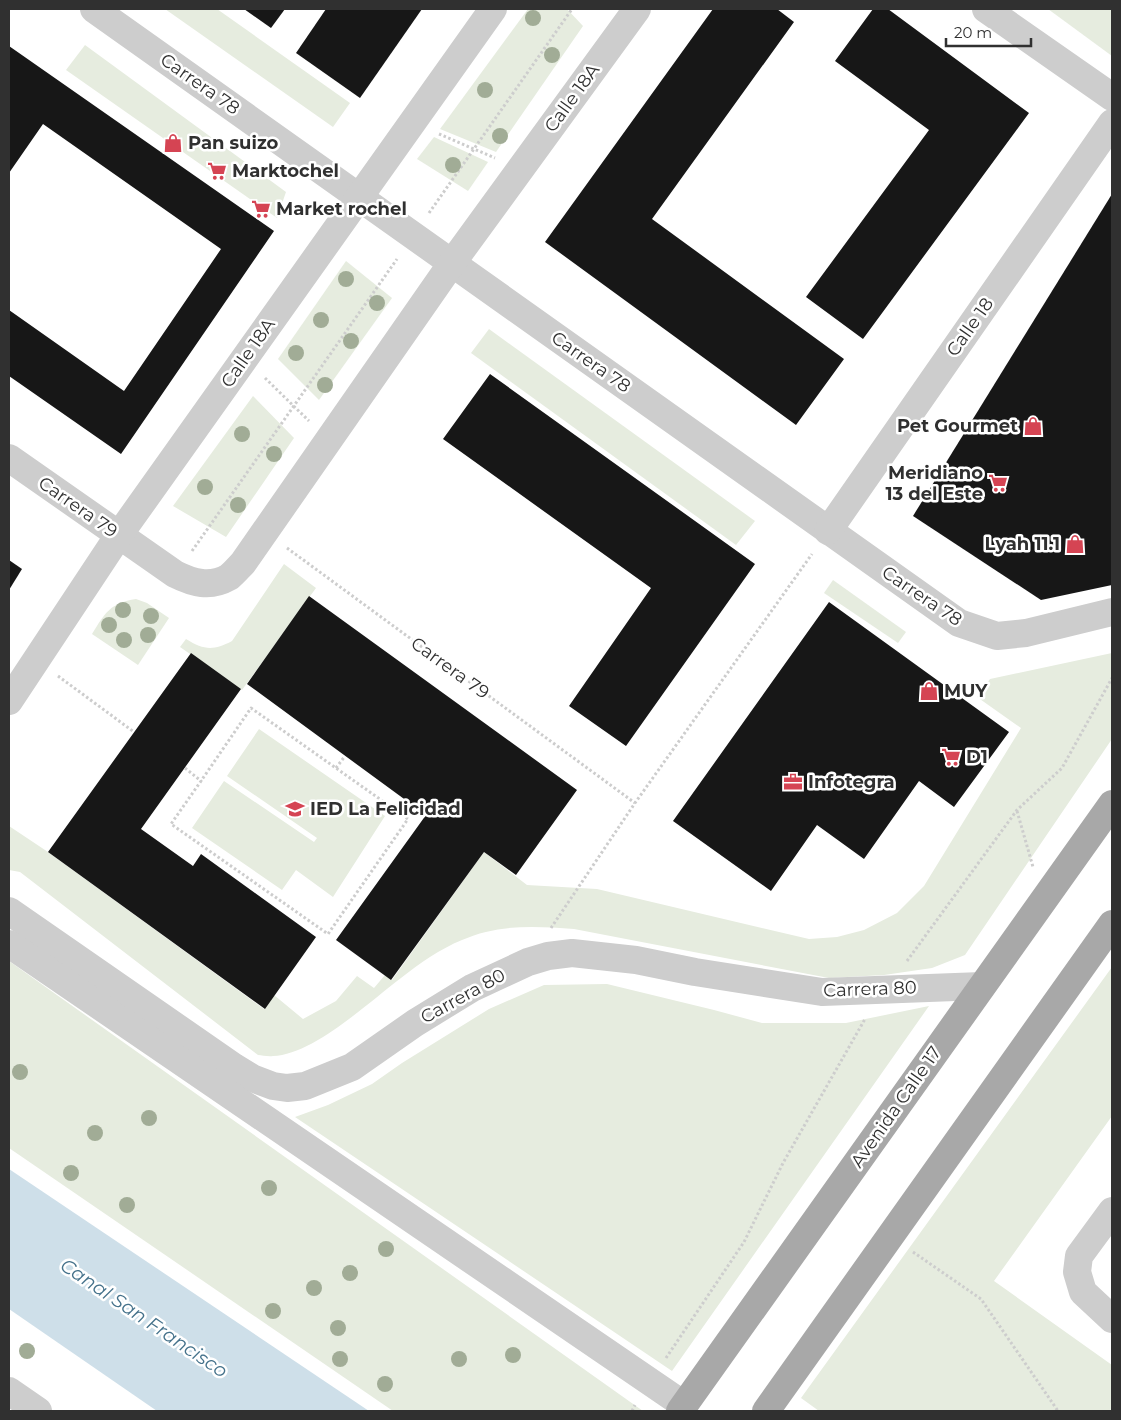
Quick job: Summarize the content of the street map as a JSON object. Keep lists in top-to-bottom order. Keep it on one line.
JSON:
{"streets":{"main road":["Avenida Calle 17"],"street":["Carrera 78","Calle 18A","Calle 18","Carrera 79","Carrera 80"]},"crossings":[["Carrera 78","Calle 18A"],["Carrera 78","Calle 18"],["Calle 18A","Carrera 79"],["Carrera 80","Avenida Calle 17"]],"water":["Canal San Francisco"],"places":{"shop":["Pan suizo","Pet Gourmet","Lyah 11.1","MUY"],"supermarket":["Marktochel","Market rochel","Meridiano 13 del Este","D1"],"office":["Infotegra"],"school or university":["IED La Felicidad"]},"scale_bar":"20 m"}
